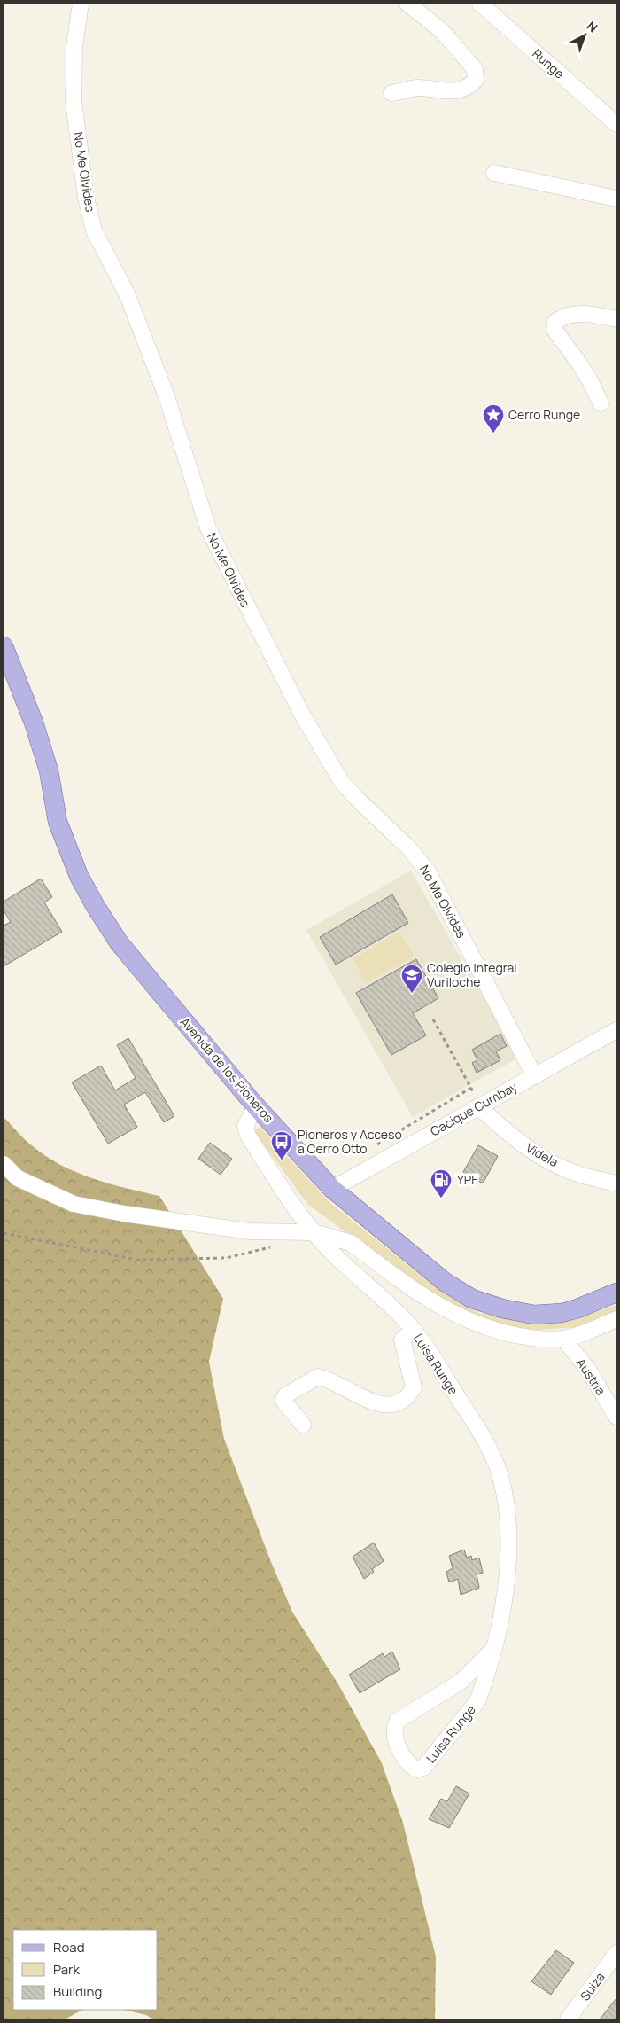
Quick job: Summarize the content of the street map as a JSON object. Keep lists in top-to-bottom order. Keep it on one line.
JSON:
{"streets":{"main road":["Avenida de los Pioneros"],"street":["Runge","No Me Olvides","Cacique Cumbay","Videla","Luisa Runge","Austria","Suiza"]},"crossings":[["No Me Olvides","Cacique Cumbay"],["Avenida de los Pioneros","Cacique Cumbay"],["Avenida de los Pioneros","Luisa Runge"],["Cacique Cumbay","Videla"]],"places":{"place":["Cerro Runge"],"school or university":["Colegio Integral Vuriloche"],"bus stop":["Pioneros y Acceso a Cerro Otto"],"fuel station":["YPF"]},"legend":["Road","Park","Building"],"north":"top right"}
